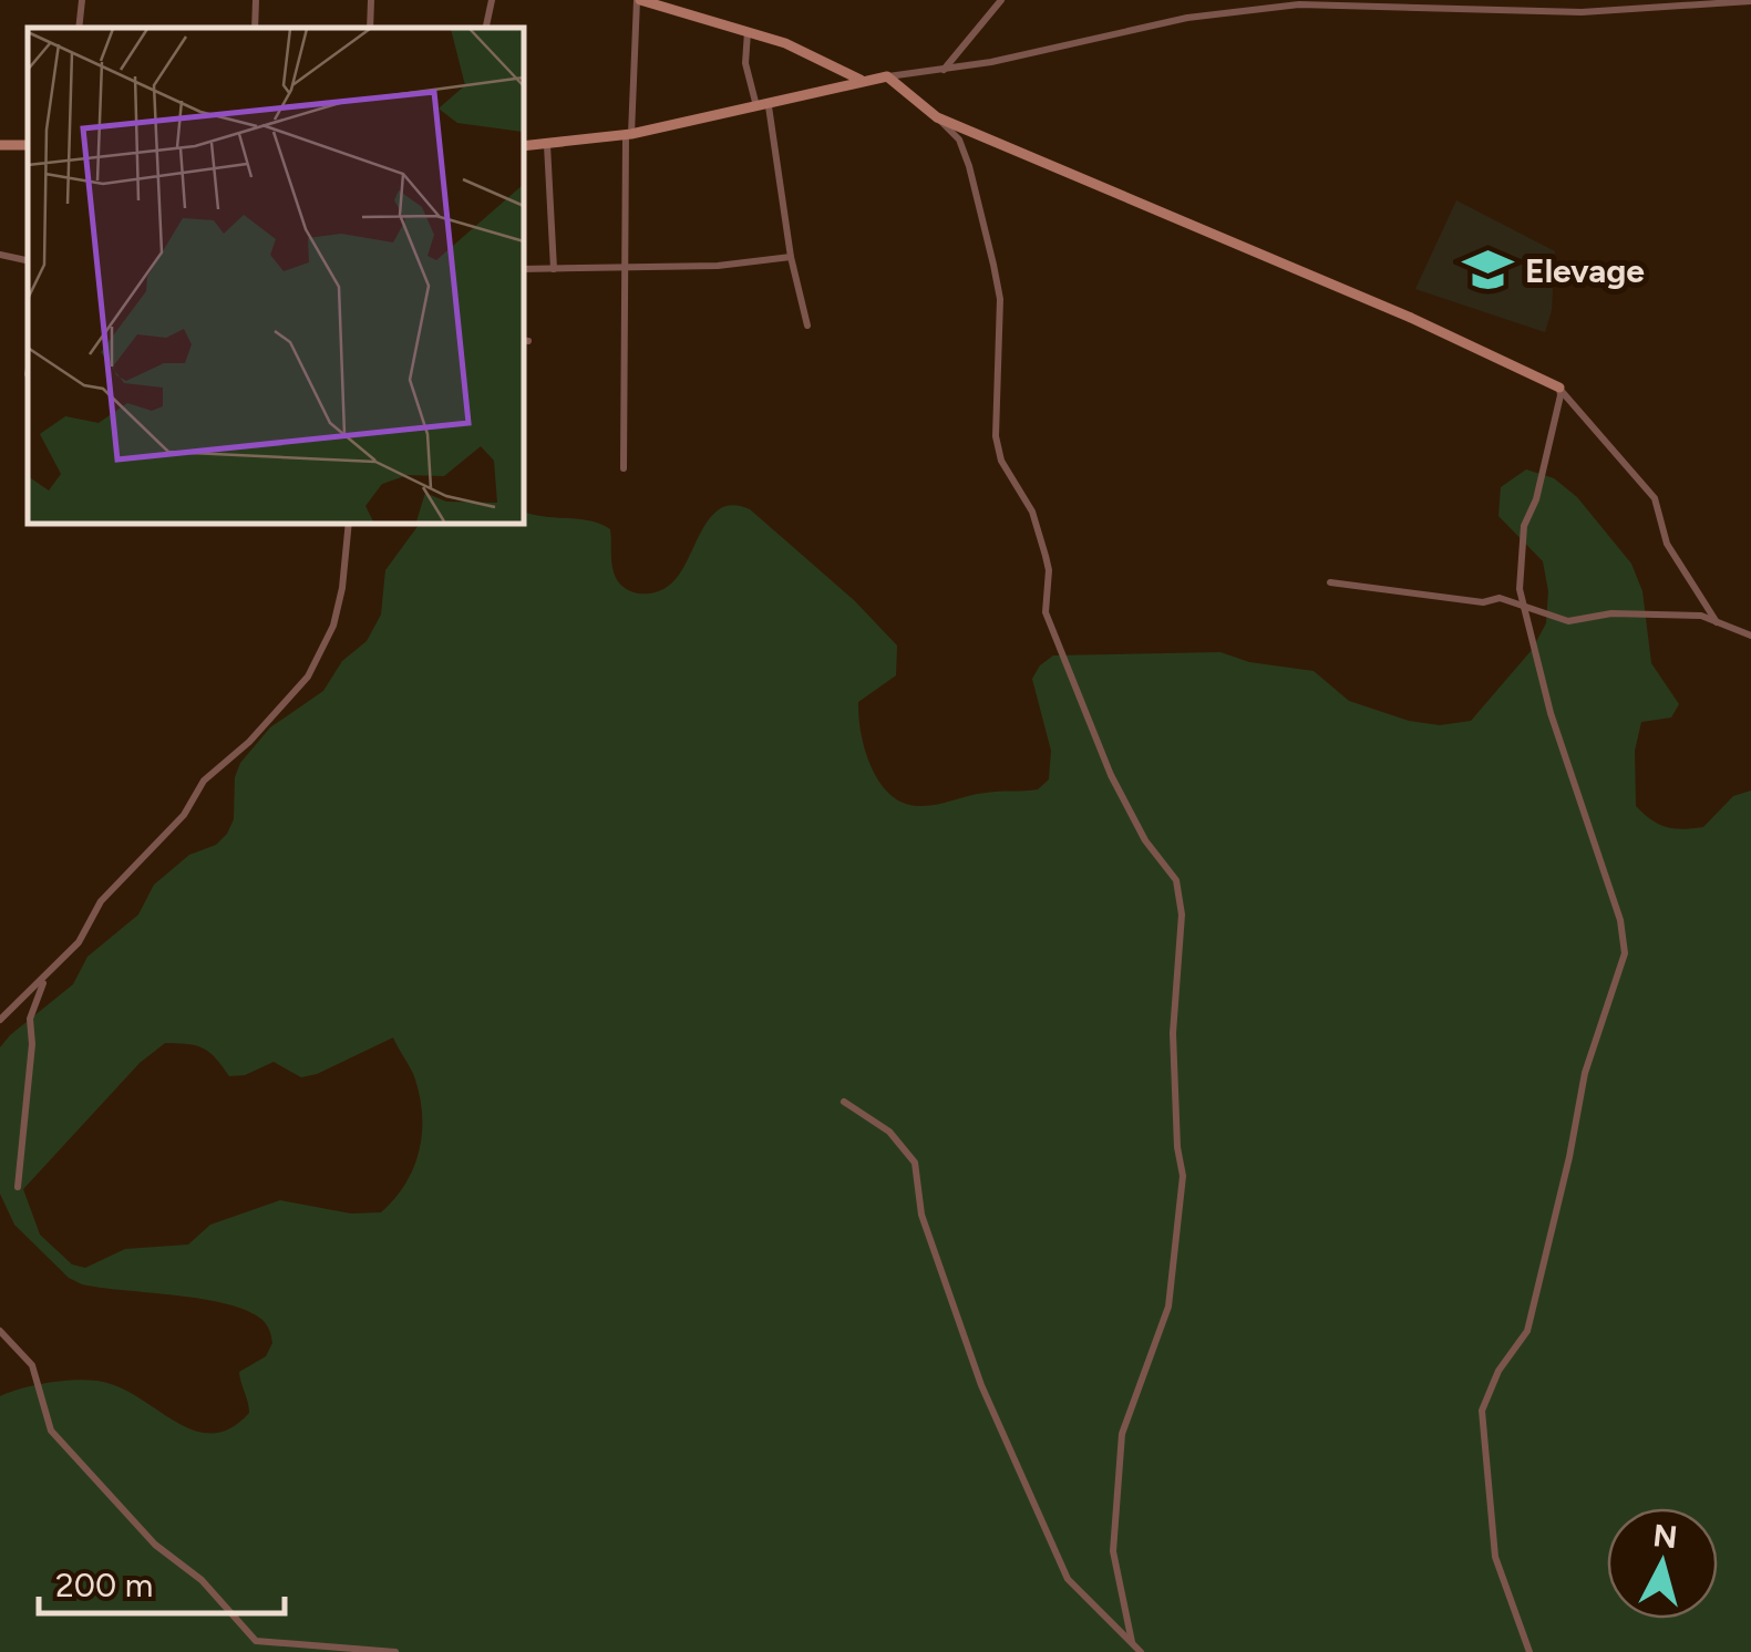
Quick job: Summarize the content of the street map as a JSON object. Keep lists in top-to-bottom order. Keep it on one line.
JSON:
{"places":{"school or university":["Elevage"]},"scale_bar":"200 m","north":"top"}
